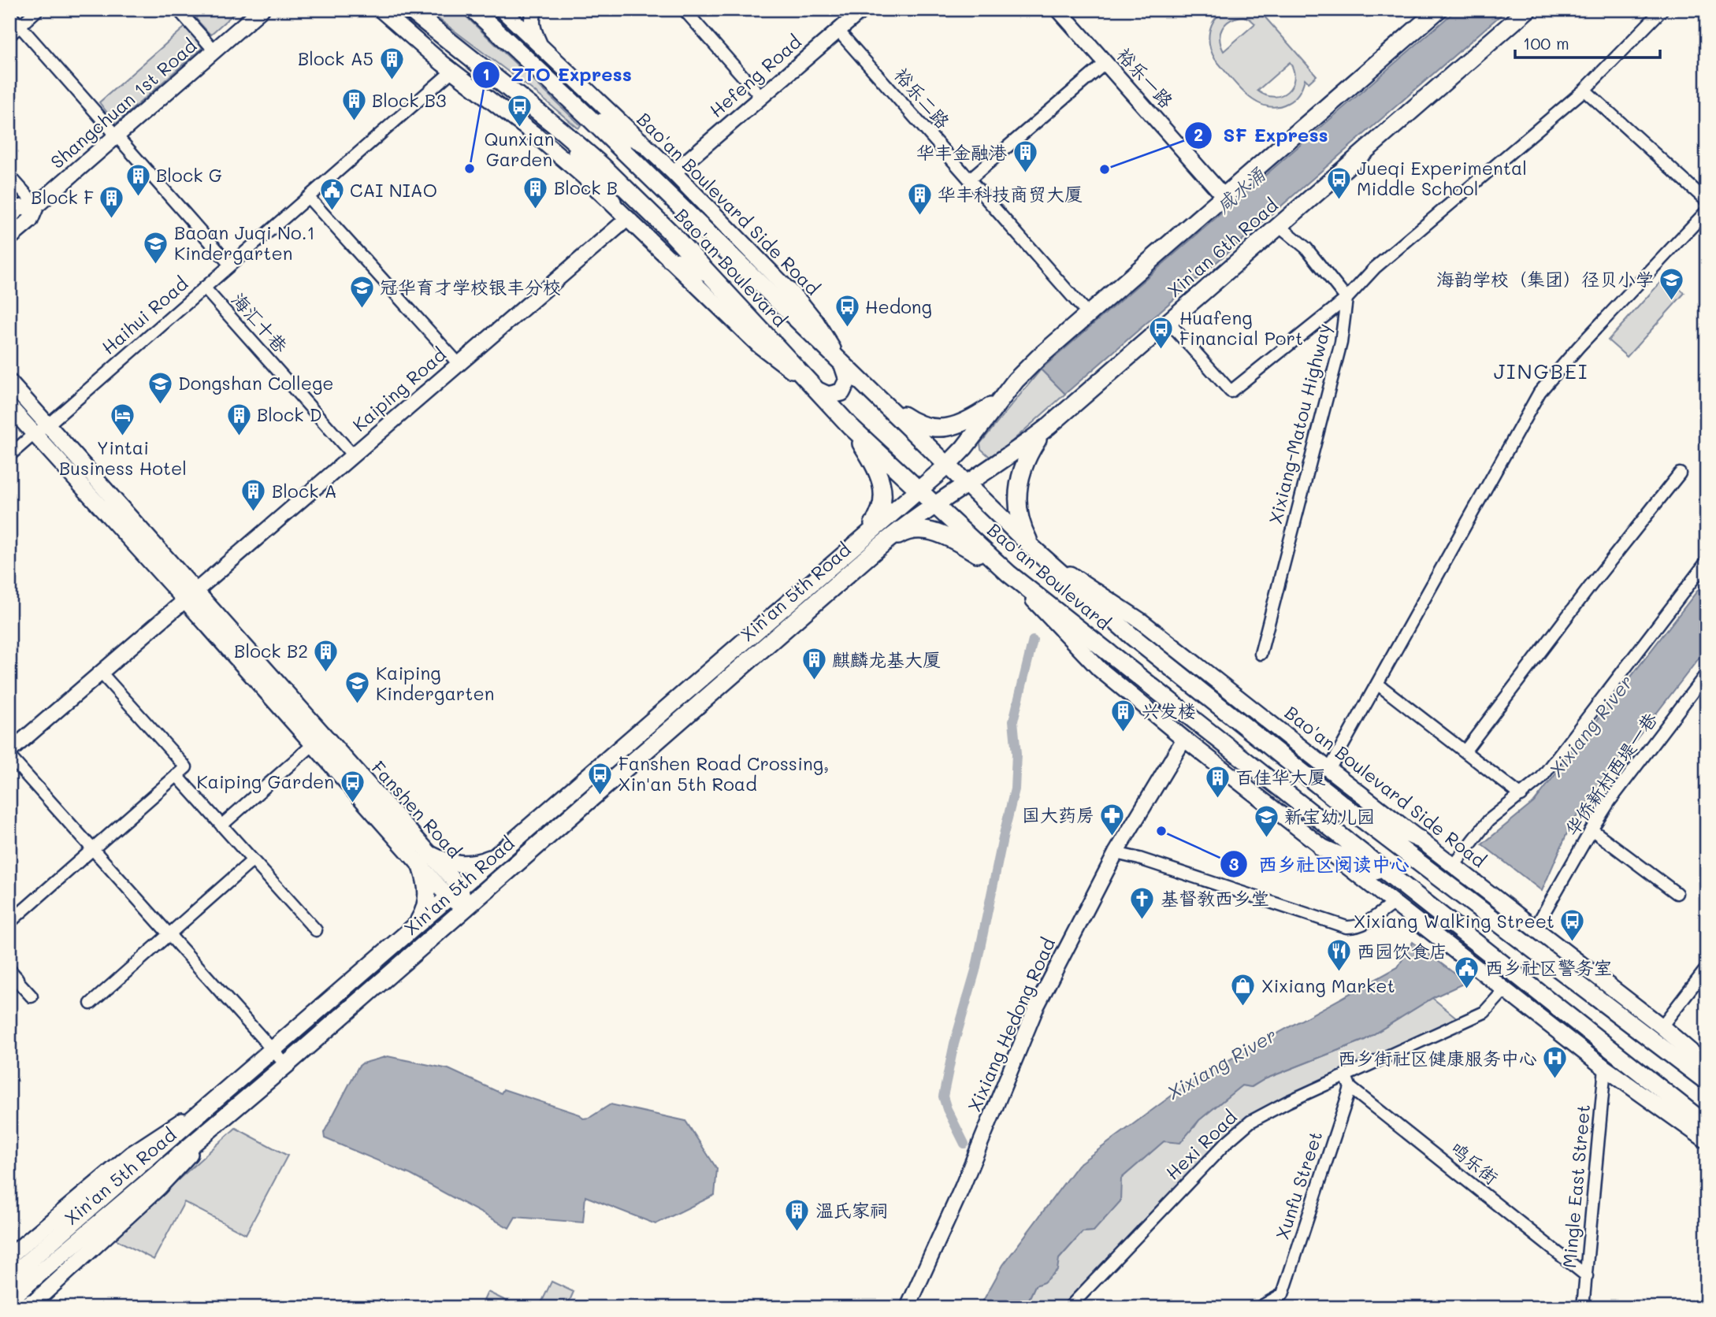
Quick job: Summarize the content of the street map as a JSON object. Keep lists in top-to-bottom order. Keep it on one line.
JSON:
{"streets":{"main road":["Shangchuan 1st Road","Bao'an Boulevard Side Road","Xin'an 6th Road","Bao'an Boulevard","Xin'an 5th Road","Fanshen Road"],"street":["Hefeng Road","裕乐一路","裕乐二路","Haihui Road","海汇十巷","Kaiping Road","Xixiang-Matou Highway","华侨新村西堤一巷","Xixiang Hedong Road","Hexi Road","鸣乐街","Xunfu Street","Mingle East Street"]},"crossings":[["Hefeng Road","裕乐二路"],["Hefeng Road","Bao'an Boulevard Side Road"],["裕乐一路","Xin'an 6th Road"],["裕乐二路","Xin'an 6th Road"],["Bao'an Boulevard Side Road","Bao'an Boulevard"],["Bao'an Boulevard Side Road","华侨新村西堤一巷"],["Xin'an 6th Road","Bao'an Boulevard"],["Xin'an 6th Road","Xin'an 5th Road"],["Bao'an Boulevard","Xin'an 5th Road"],["Haihui Road","海汇十巷"],["Haihui Road","Fanshen Road"],["海汇十巷","Kaiping Road"],["Kaiping Road","Fanshen Road"],["Xin'an 5th Road","Fanshen Road"],["Hexi Road","鸣乐街"],["鸣乐街","Xunfu Street"],["鸣乐街","Mingle East Street"]],"districts":["JINGBEI"],"water":["咸水涌","Xixiang River"],"places":{"building":["Block A5","Block B3","华丰金融港","Block G","Block B","华丰科技商贸大厦","Block F","Block D","Block A","Block B2","麒麟龙基大厦","兴发楼","百佳华大厦","温氏家祠"],"bus stop":["Qunxian Garden","Jueqi Experimental Middle School","Hedong","Huafeng Financial Port","Fanshen Road Crossing, Xin'an 5th Road","Kaiping Garden","Xixiang Walking Street"],"other":["ZTO Express","SF Express","西乡社区阅读中心"],"public building":["CAI NIAO","西乡社区警务室"],"school or university":["Baoan Juqi No.1 Kindergarten","海韵学校（集团）径贝小学","冠华育才学校银丰分校","Dongshan College","Kaiping Kindergarten","新宝幼儿园"],"hotel":["Yintai Business Hotel"],"pharmacy":["国大药房"],"church":["基督教西乡堂"],"restaurant":["西园饮食店"],"shop":["Xixiang Market"],"hospital":["西乡街社区健康服务中心"]},"scale_bar":"100 m"}
